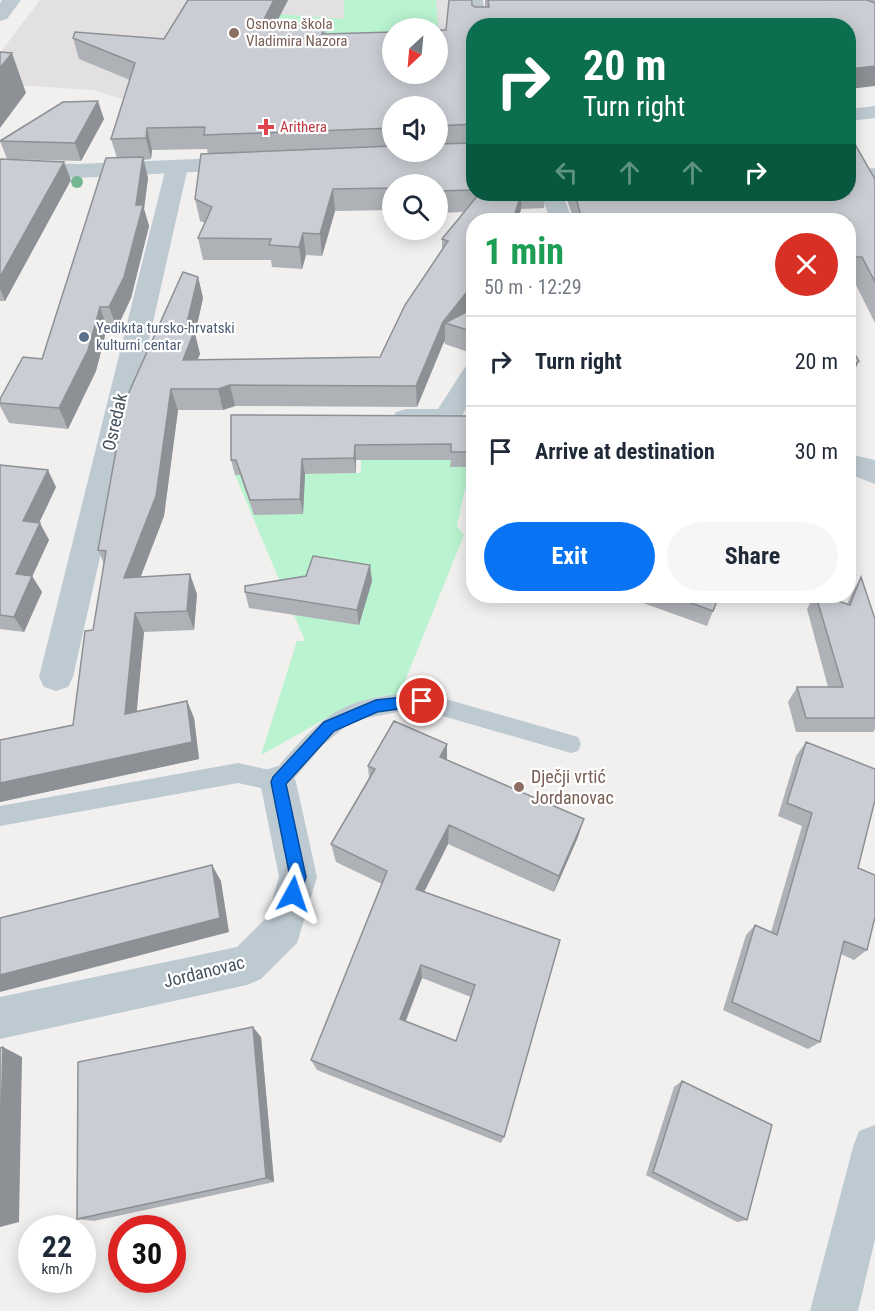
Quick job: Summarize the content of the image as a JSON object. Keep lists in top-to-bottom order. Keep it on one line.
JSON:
{"streets":{"street":["Osredak","Jordanovac"]},"places":{"other":["Osnovna škola Vladimira Nazora","Yedikıta tursko-hrvatski kulturni centar","Dječji vrtić Jordanovac"],"health":["Arithera"]},"north":"bottom left","page":{"turn":["20 m","Turn right"],"heading":["1 min","50 m · 12:29"],"list":[{"name":"Turn right","value":"20 m"},{"name":"Arrive at destination","value":"30 m"}],"buttons":["Exit","Share"],"speed":"22 km/h","limit":"30"}}
